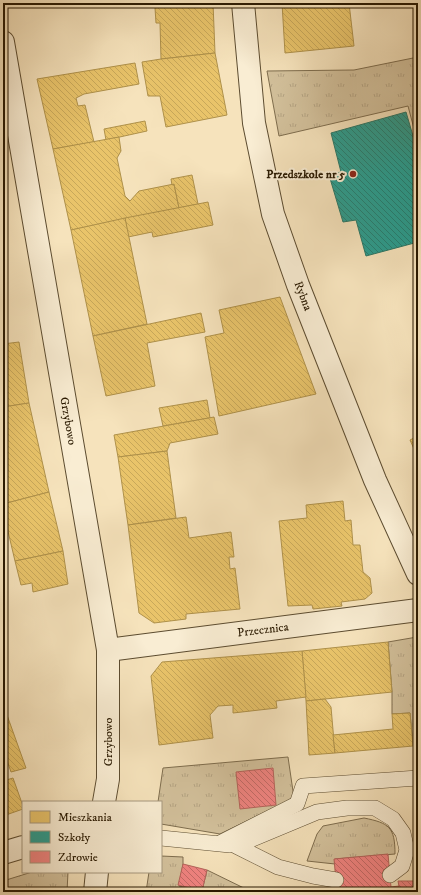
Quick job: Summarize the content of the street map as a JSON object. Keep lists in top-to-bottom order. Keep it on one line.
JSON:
{"streets":{"street":["Rybna","Grzybowo","Przecznica"]},"crossings":[["Grzybowo","Przecznica"]],"places":["Przedszkole nr 5"],"legend":["Mieszkania","Szkoły","Zdrowie"]}
